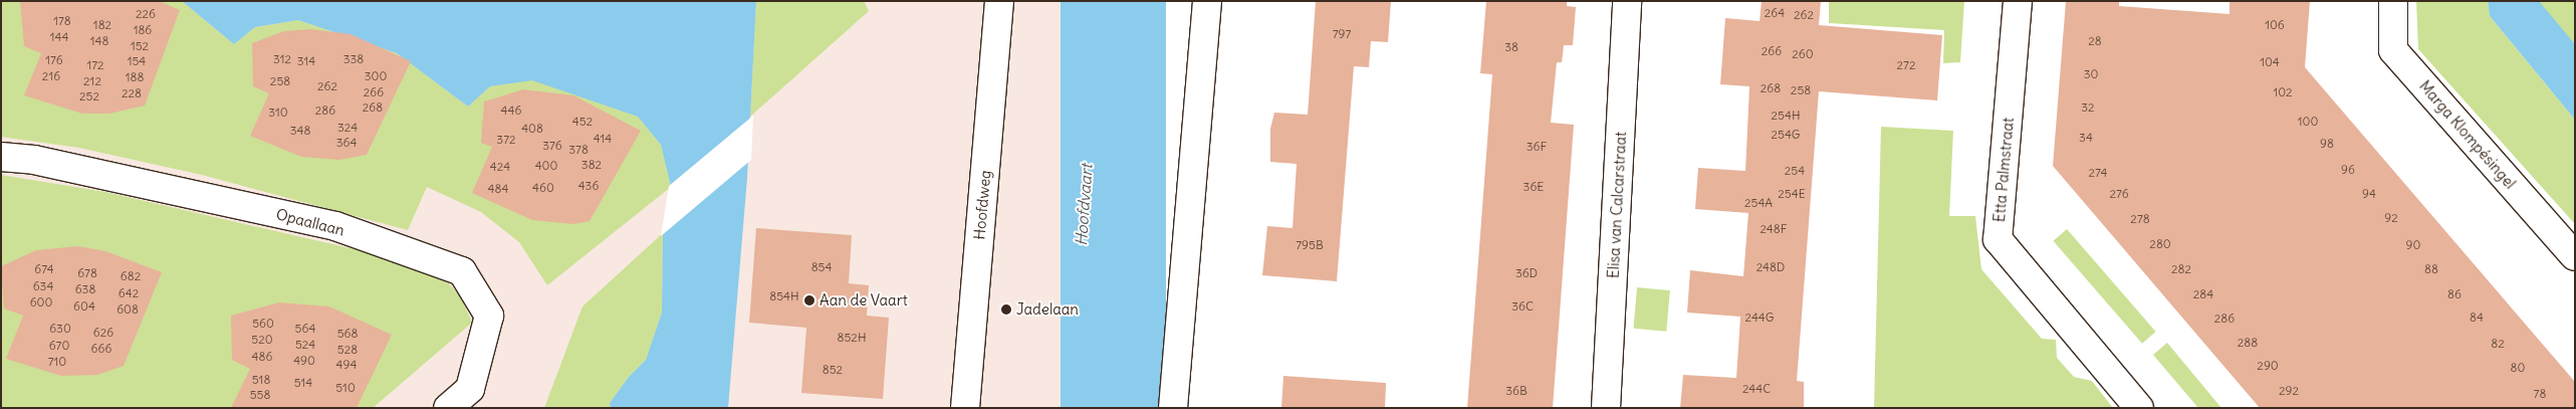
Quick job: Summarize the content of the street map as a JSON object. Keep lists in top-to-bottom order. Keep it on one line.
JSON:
{"streets":{"street":["Marga Klompésingel","Etta Palmstraat","Hoofdweg","Elisa van Calcarstraat","Opaallaan"]},"water":["Hoofdvaart"],"places":["Aan de Vaart","Jadelaan"],"house_numbers":["264","226","262","178","182","106","186","797","144","148","28","152","38","266","260","312","338","176","154","314","104","172","272","30","216","300","188","212","258","262","268","258","266","102","228","252","268","32","286","446","310","254H","452","100","324","408","348","254G","34","414","372","364","98","376","36F","378","382","400","424","96","254","274","436","36E","460","484","254E","276","94","254A","92","278","248F","280","795B","90","854","248D","674","282","88","678","36D","682","634","638","642","284","86","854H","600","604","36C","608","244G","84","286","560","630","564","626","568","852H","520","288","82","524","670","666","528","486","490","710","494","290","80","852","518","514","510","244C","36B","292","78","558"]}
